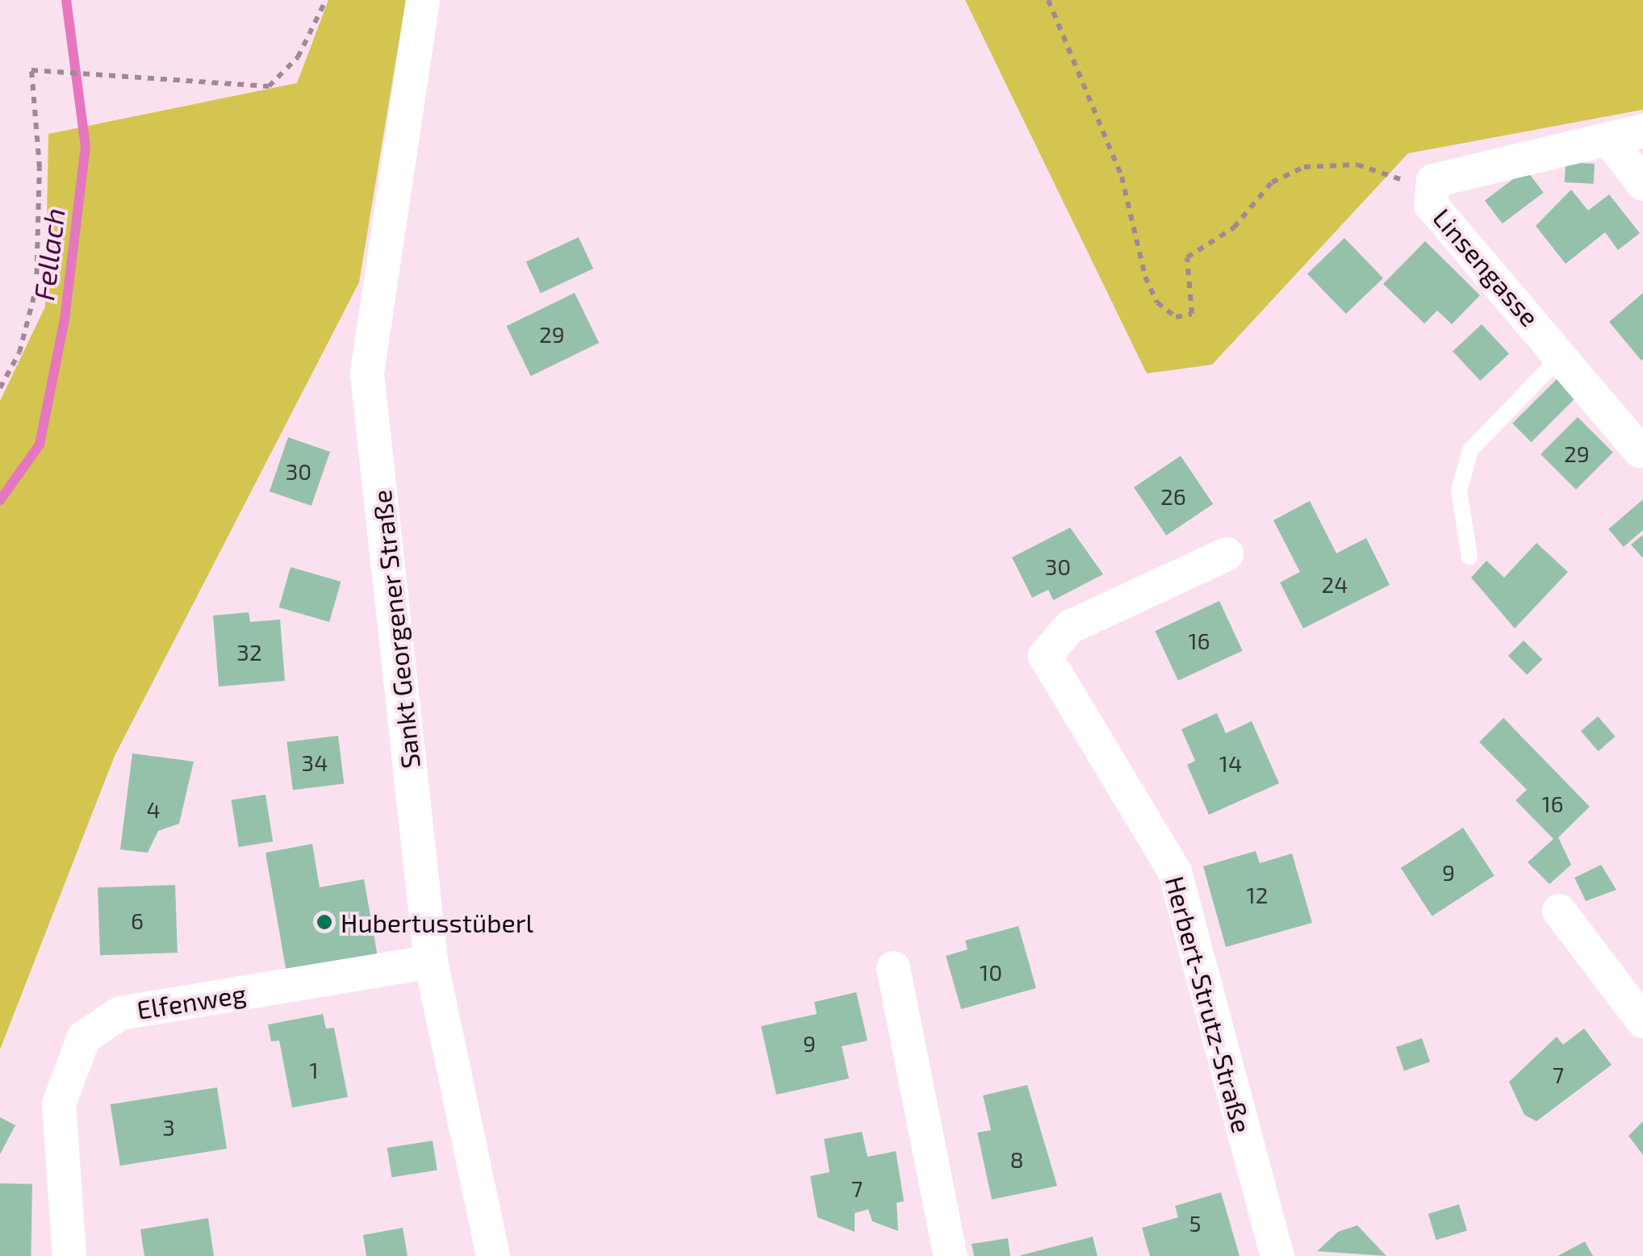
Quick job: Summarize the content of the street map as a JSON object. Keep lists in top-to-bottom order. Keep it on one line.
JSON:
{"streets":{"street":["Linsengasse","Sankt Georgener Straße","Elfenweg","Herbert-Strutz-Straße"]},"crossings":[["Sankt Georgener Straße","Elfenweg"]],"water":["Fellach"],"places":["Hubertusstüberl"],"house_numbers":["29","29","30","26","30","24","16","32","34","14","16","4","9","12","6","10","9","1","7","3","8","7","5"]}
